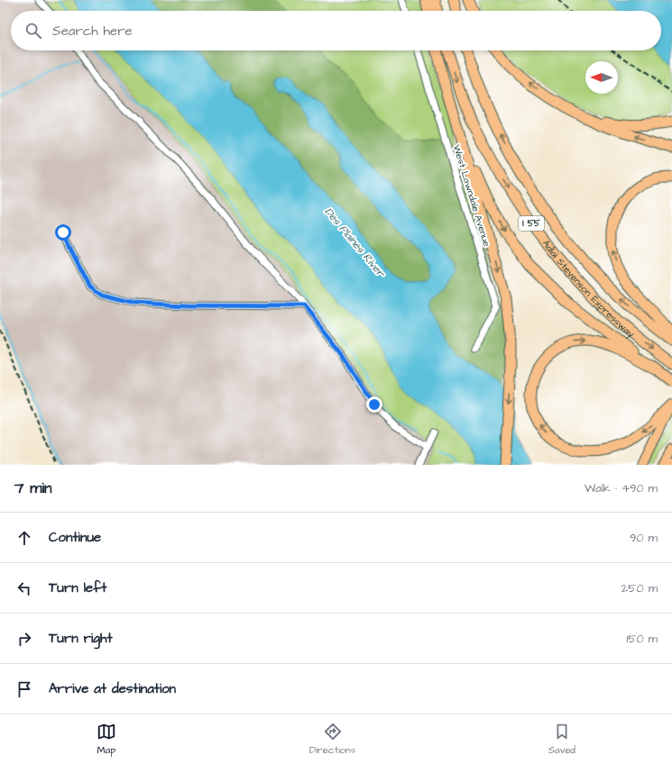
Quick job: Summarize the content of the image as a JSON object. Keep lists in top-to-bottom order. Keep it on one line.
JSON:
{"streets":{"highway":["I 55","Adlai Stevenson Expressway"],"street":["West Lawndale Avenue"]},"water":["Des Plaines River"],"north":"left","page":{"search":"Search here","heading":["7 min","Walk · 490 m"],"list":[["Continue","90 m"],["Turn left","250 m"],["Turn right","150 m"],"Arrive at destination"],"nav":["Map","Directions","Saved"]}}
